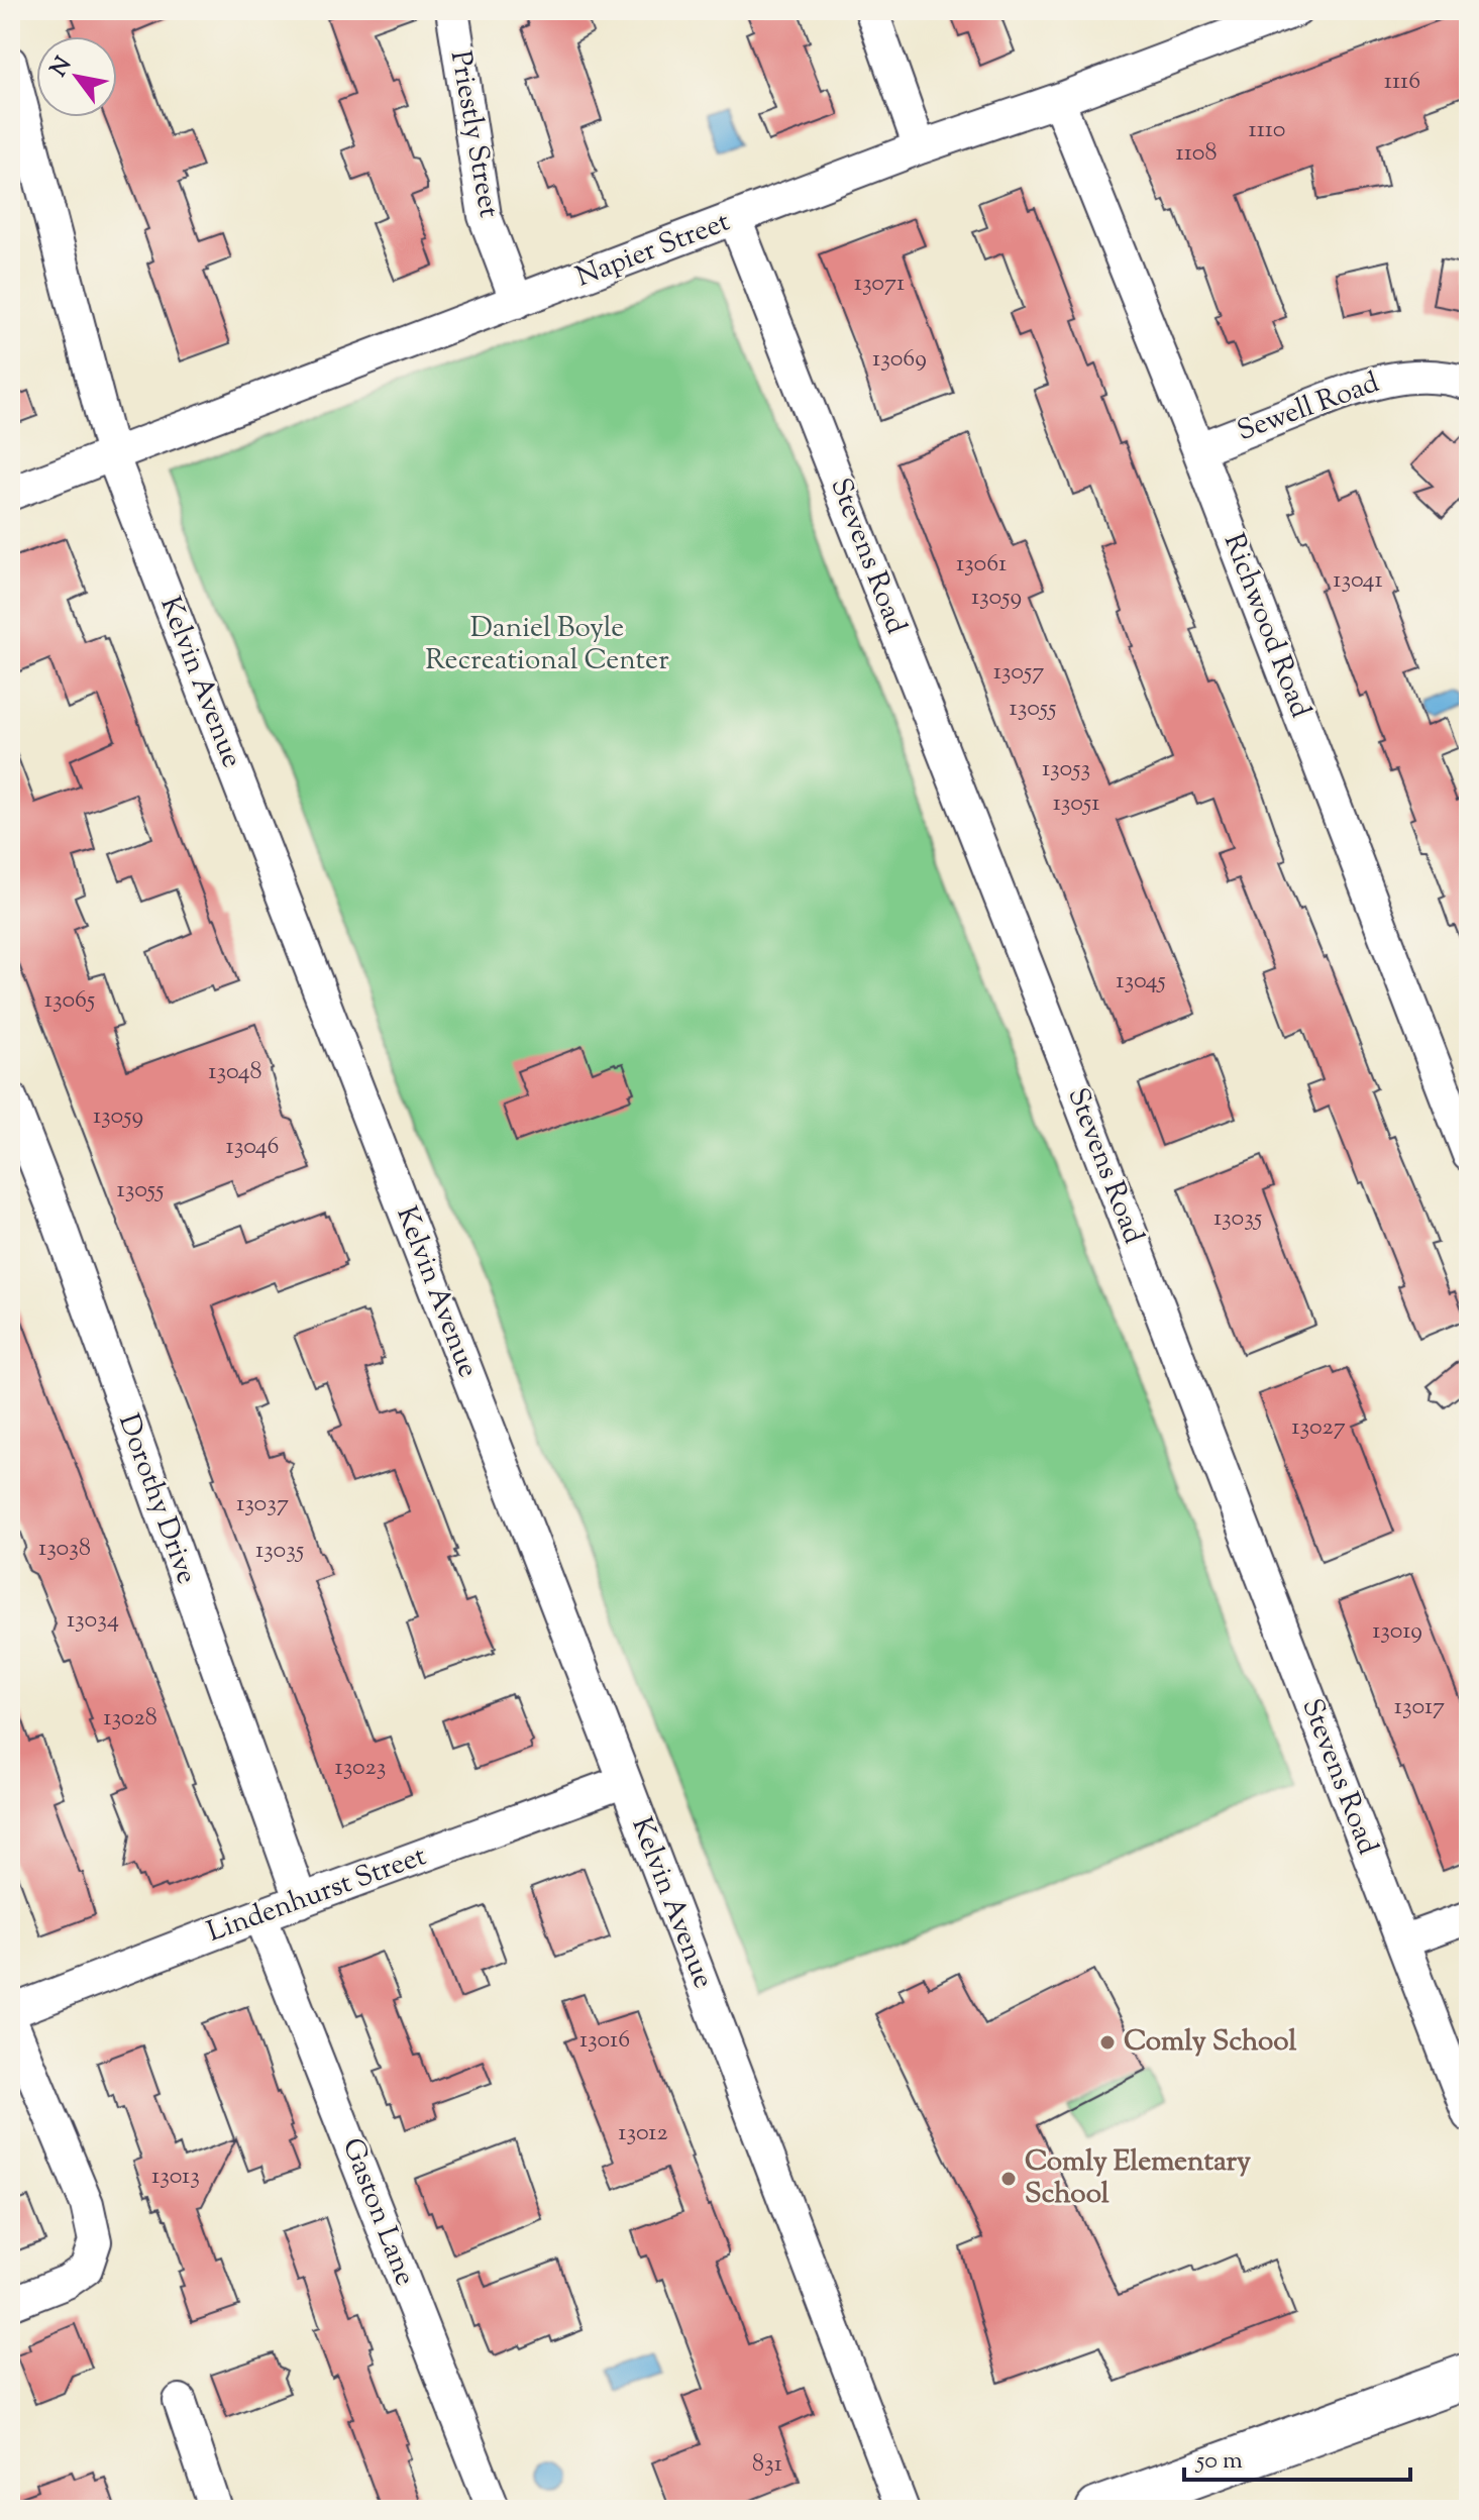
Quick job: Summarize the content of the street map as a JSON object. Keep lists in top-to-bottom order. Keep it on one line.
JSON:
{"streets":{"street":["Priestly Street","Napier Street","Sewell Road","Stevens Road","Richwood Road","Kelvin Avenue","Dorothy Drive","Lindenhurst Street","Gaston Lane"]},"crossings":[["Priestly Street","Napier Street"],["Napier Street","Stevens Road"],["Napier Street","Richwood Road"],["Napier Street","Kelvin Avenue"],["Sewell Road","Richwood Road"],["Kelvin Avenue","Lindenhurst Street"],["Dorothy Drive","Lindenhurst Street"],["Lindenhurst Street","Gaston Lane"]],"parks":["Daniel Boyle Recreational Center"],"places":["Comly School","Comly Elementary School"],"house_numbers":["1116","1110","1108","13071","13069","13061","13041","13059","13057","13055","13053","13051","13045","13065","13048","13059","13046","13055","13035","13027","13037","13038","13035","13034","13019","13017","13028","13023","13016","13012","13013","831"],"scale_bar":"50 m","north":"top left"}
